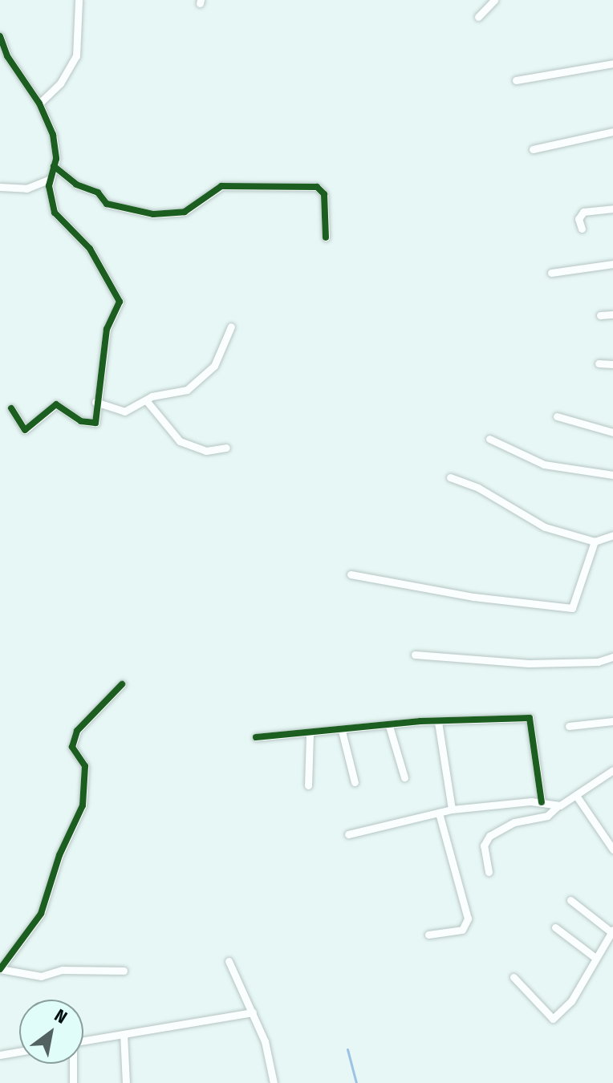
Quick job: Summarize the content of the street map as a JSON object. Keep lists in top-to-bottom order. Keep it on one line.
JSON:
{"north":"top right"}
